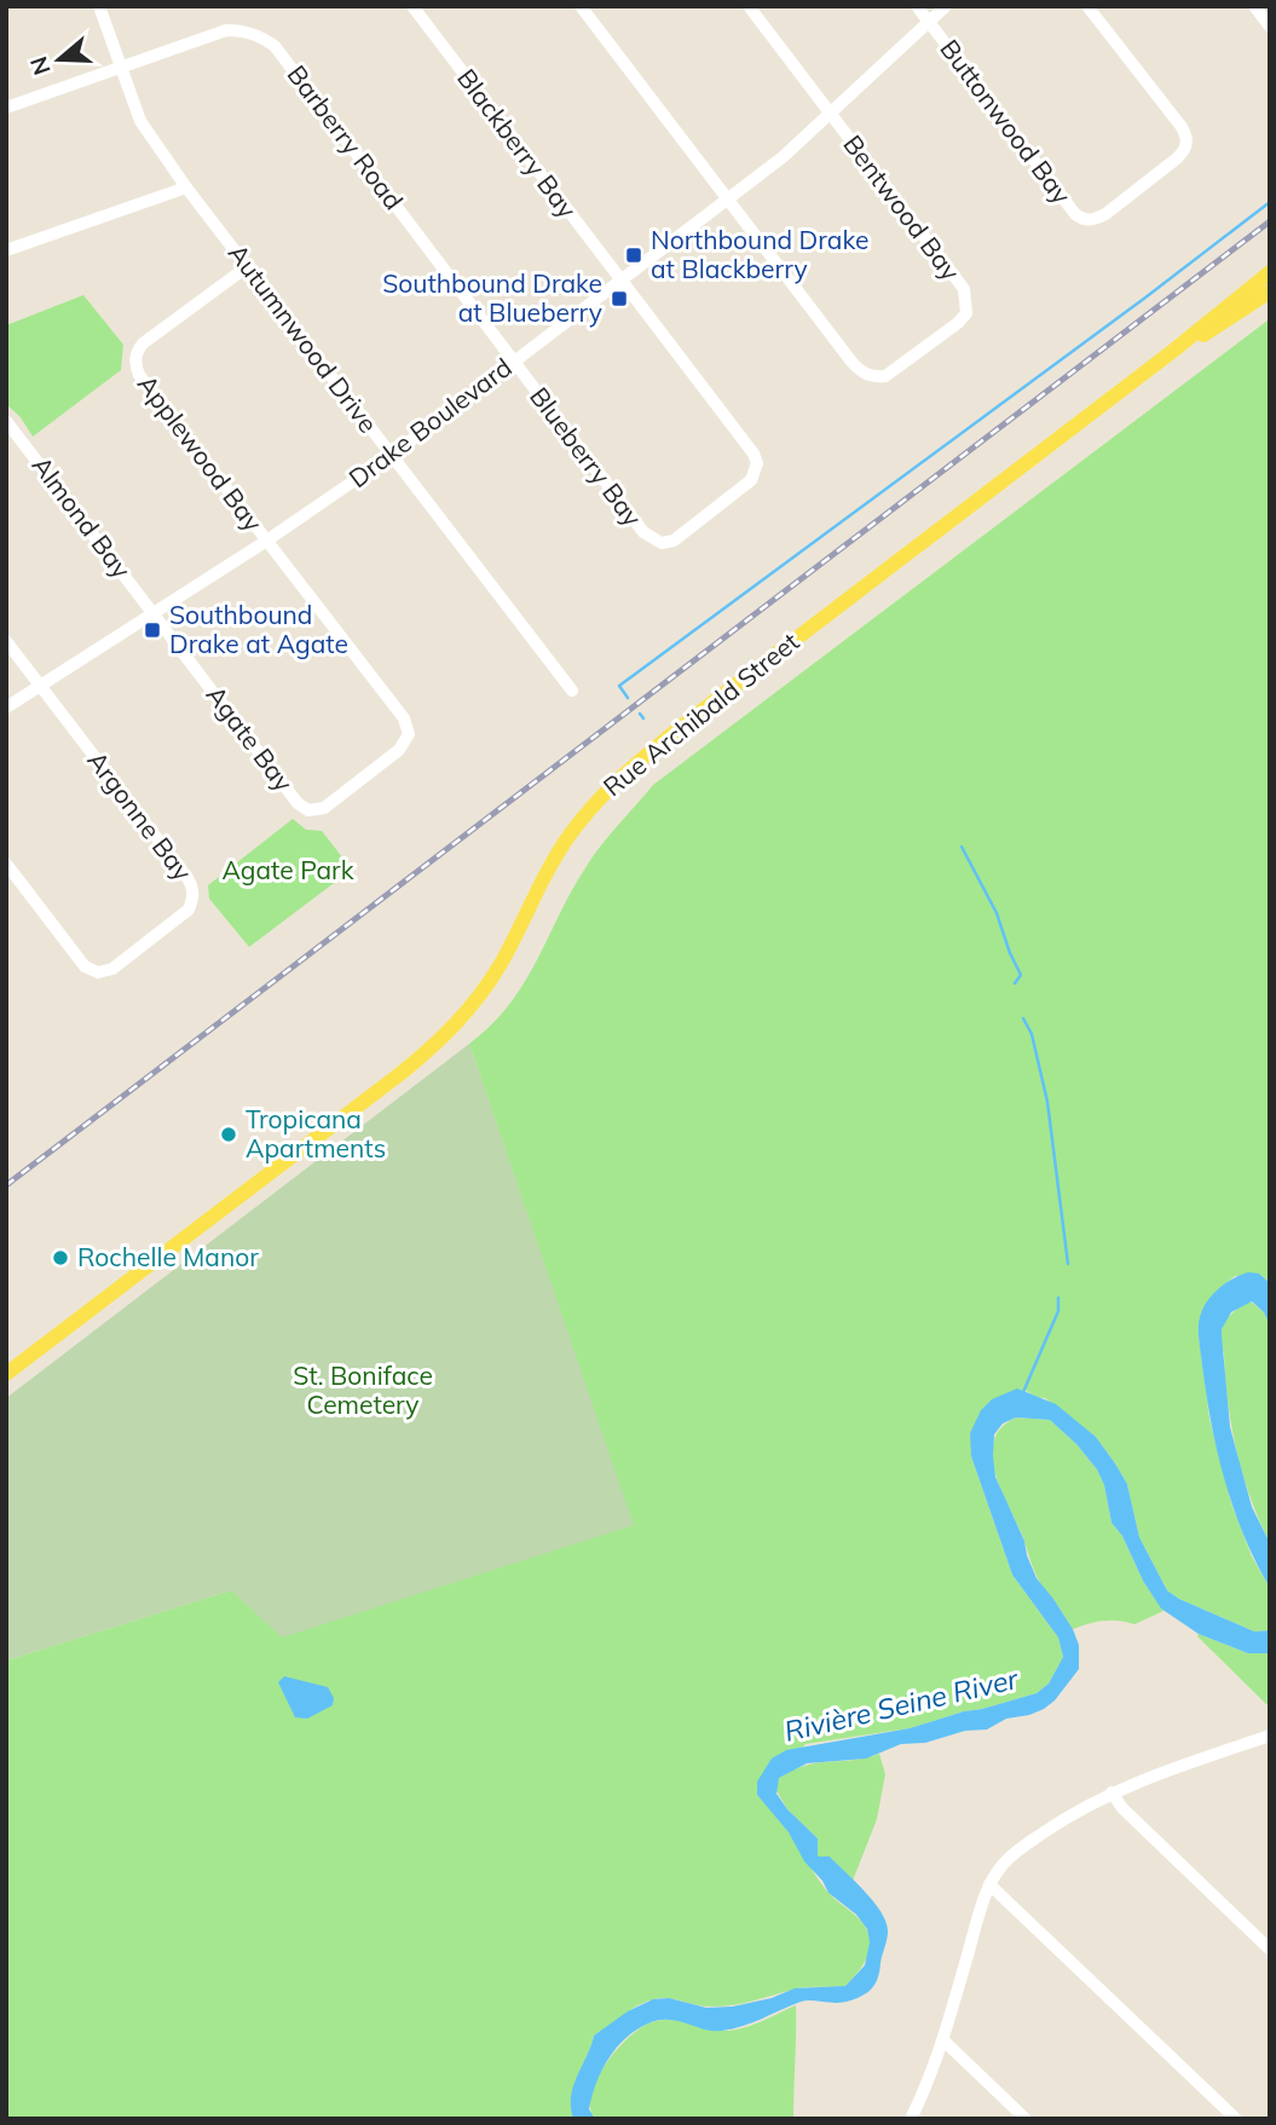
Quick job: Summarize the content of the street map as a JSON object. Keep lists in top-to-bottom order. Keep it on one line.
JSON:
{"streets":{"main road":["Rue Archibald Street"],"street":["Buttonwood Bay","Barberry Road","Blackberry Bay","Bentwood Bay","Autumnwood Drive","Drake Boulevard","Applewood Bay","Blueberry Bay","Almond Bay","Agate Bay","Argonne Bay"]},"crossings":[["Buttonwood Bay","Drake Boulevard"],["Barberry Road","Autumnwood Drive"],["Barberry Road","Drake Boulevard"],["Barberry Road","Blueberry Bay"],["Blackberry Bay","Drake Boulevard"],["Blackberry Bay","Blueberry Bay"],["Bentwood Bay","Drake Boulevard"],["Autumnwood Drive","Drake Boulevard"],["Autumnwood Drive","Applewood Bay"],["Drake Boulevard","Applewood Bay"],["Drake Boulevard","Blueberry Bay"],["Drake Boulevard","Almond Bay"],["Drake Boulevard","Agate Bay"],["Drake Boulevard","Argonne Bay"],["Applewood Bay","Agate Bay"],["Almond Bay","Agate Bay"]],"water":["Rivière Seine River"],"parks":["Agate Park","St. Boniface Cemetery"],"places":{"transit":["Northbound Drake at Blackberry","Southbound Drake at Blueberry","Southbound Drake at Agate"],"other":["Tropicana Apartments","Rochelle Manor"]},"north":"left"}
